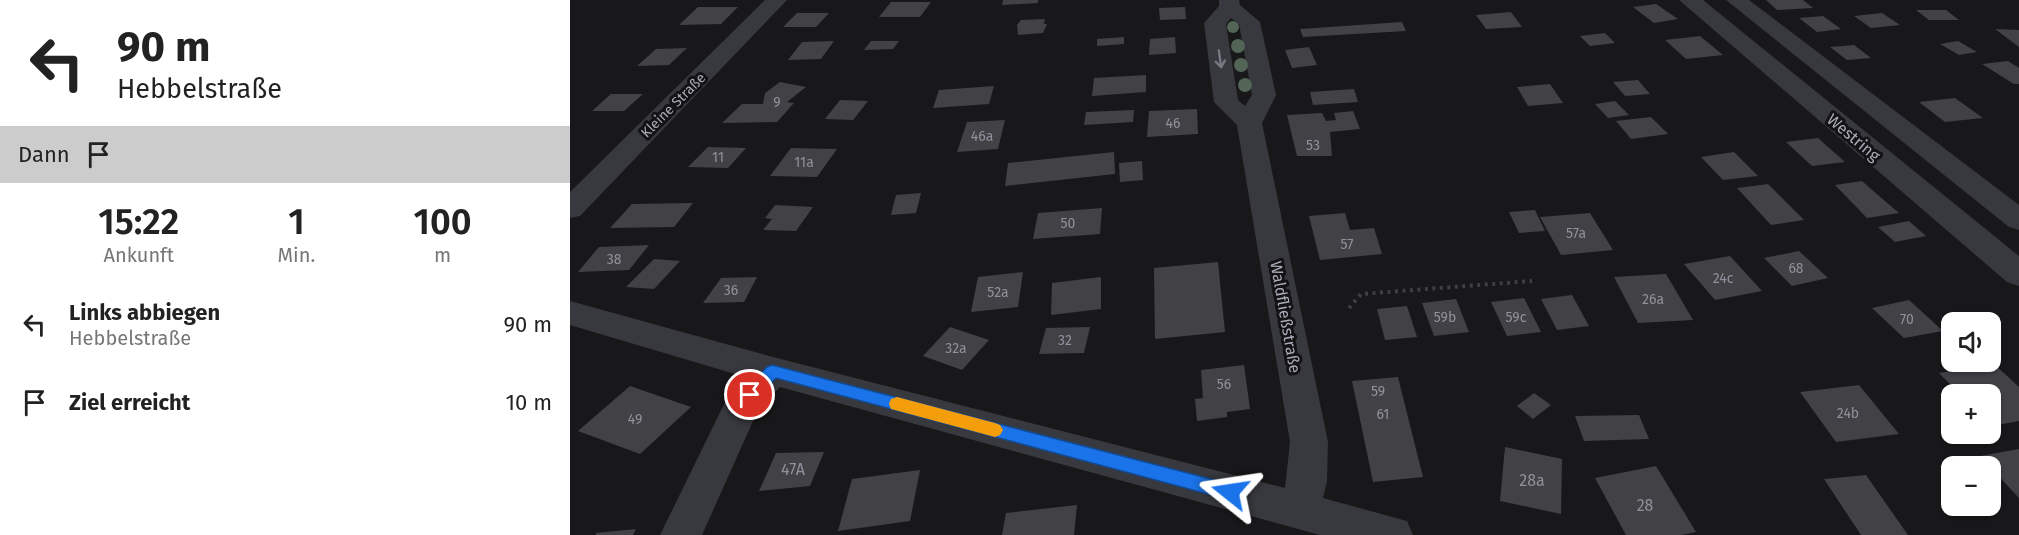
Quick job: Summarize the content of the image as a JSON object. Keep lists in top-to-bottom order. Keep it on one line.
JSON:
{"streets":{"street":["Kleine Straße","Westring","Waldfließstraße"]},"house_numbers":["9","46","46a","53","11","11a","50","57a","57","38","68","24c","36","52a","26a","59b","59c","70","32","32a","56","59","24b","61","49","47A","28a","28"],"page":{"turn":["90 m","Hebbelstraße"],"then":"Dann","eta":["15:22","Ankunft","1","Min.","100","m"],"list":[{"name":"Links abbiegen","note":"Hebbelstraße","value":"90 m"},{"name":"Ziel erreicht","value":"10 m"}],"map_buttons":["+","−"]}}
